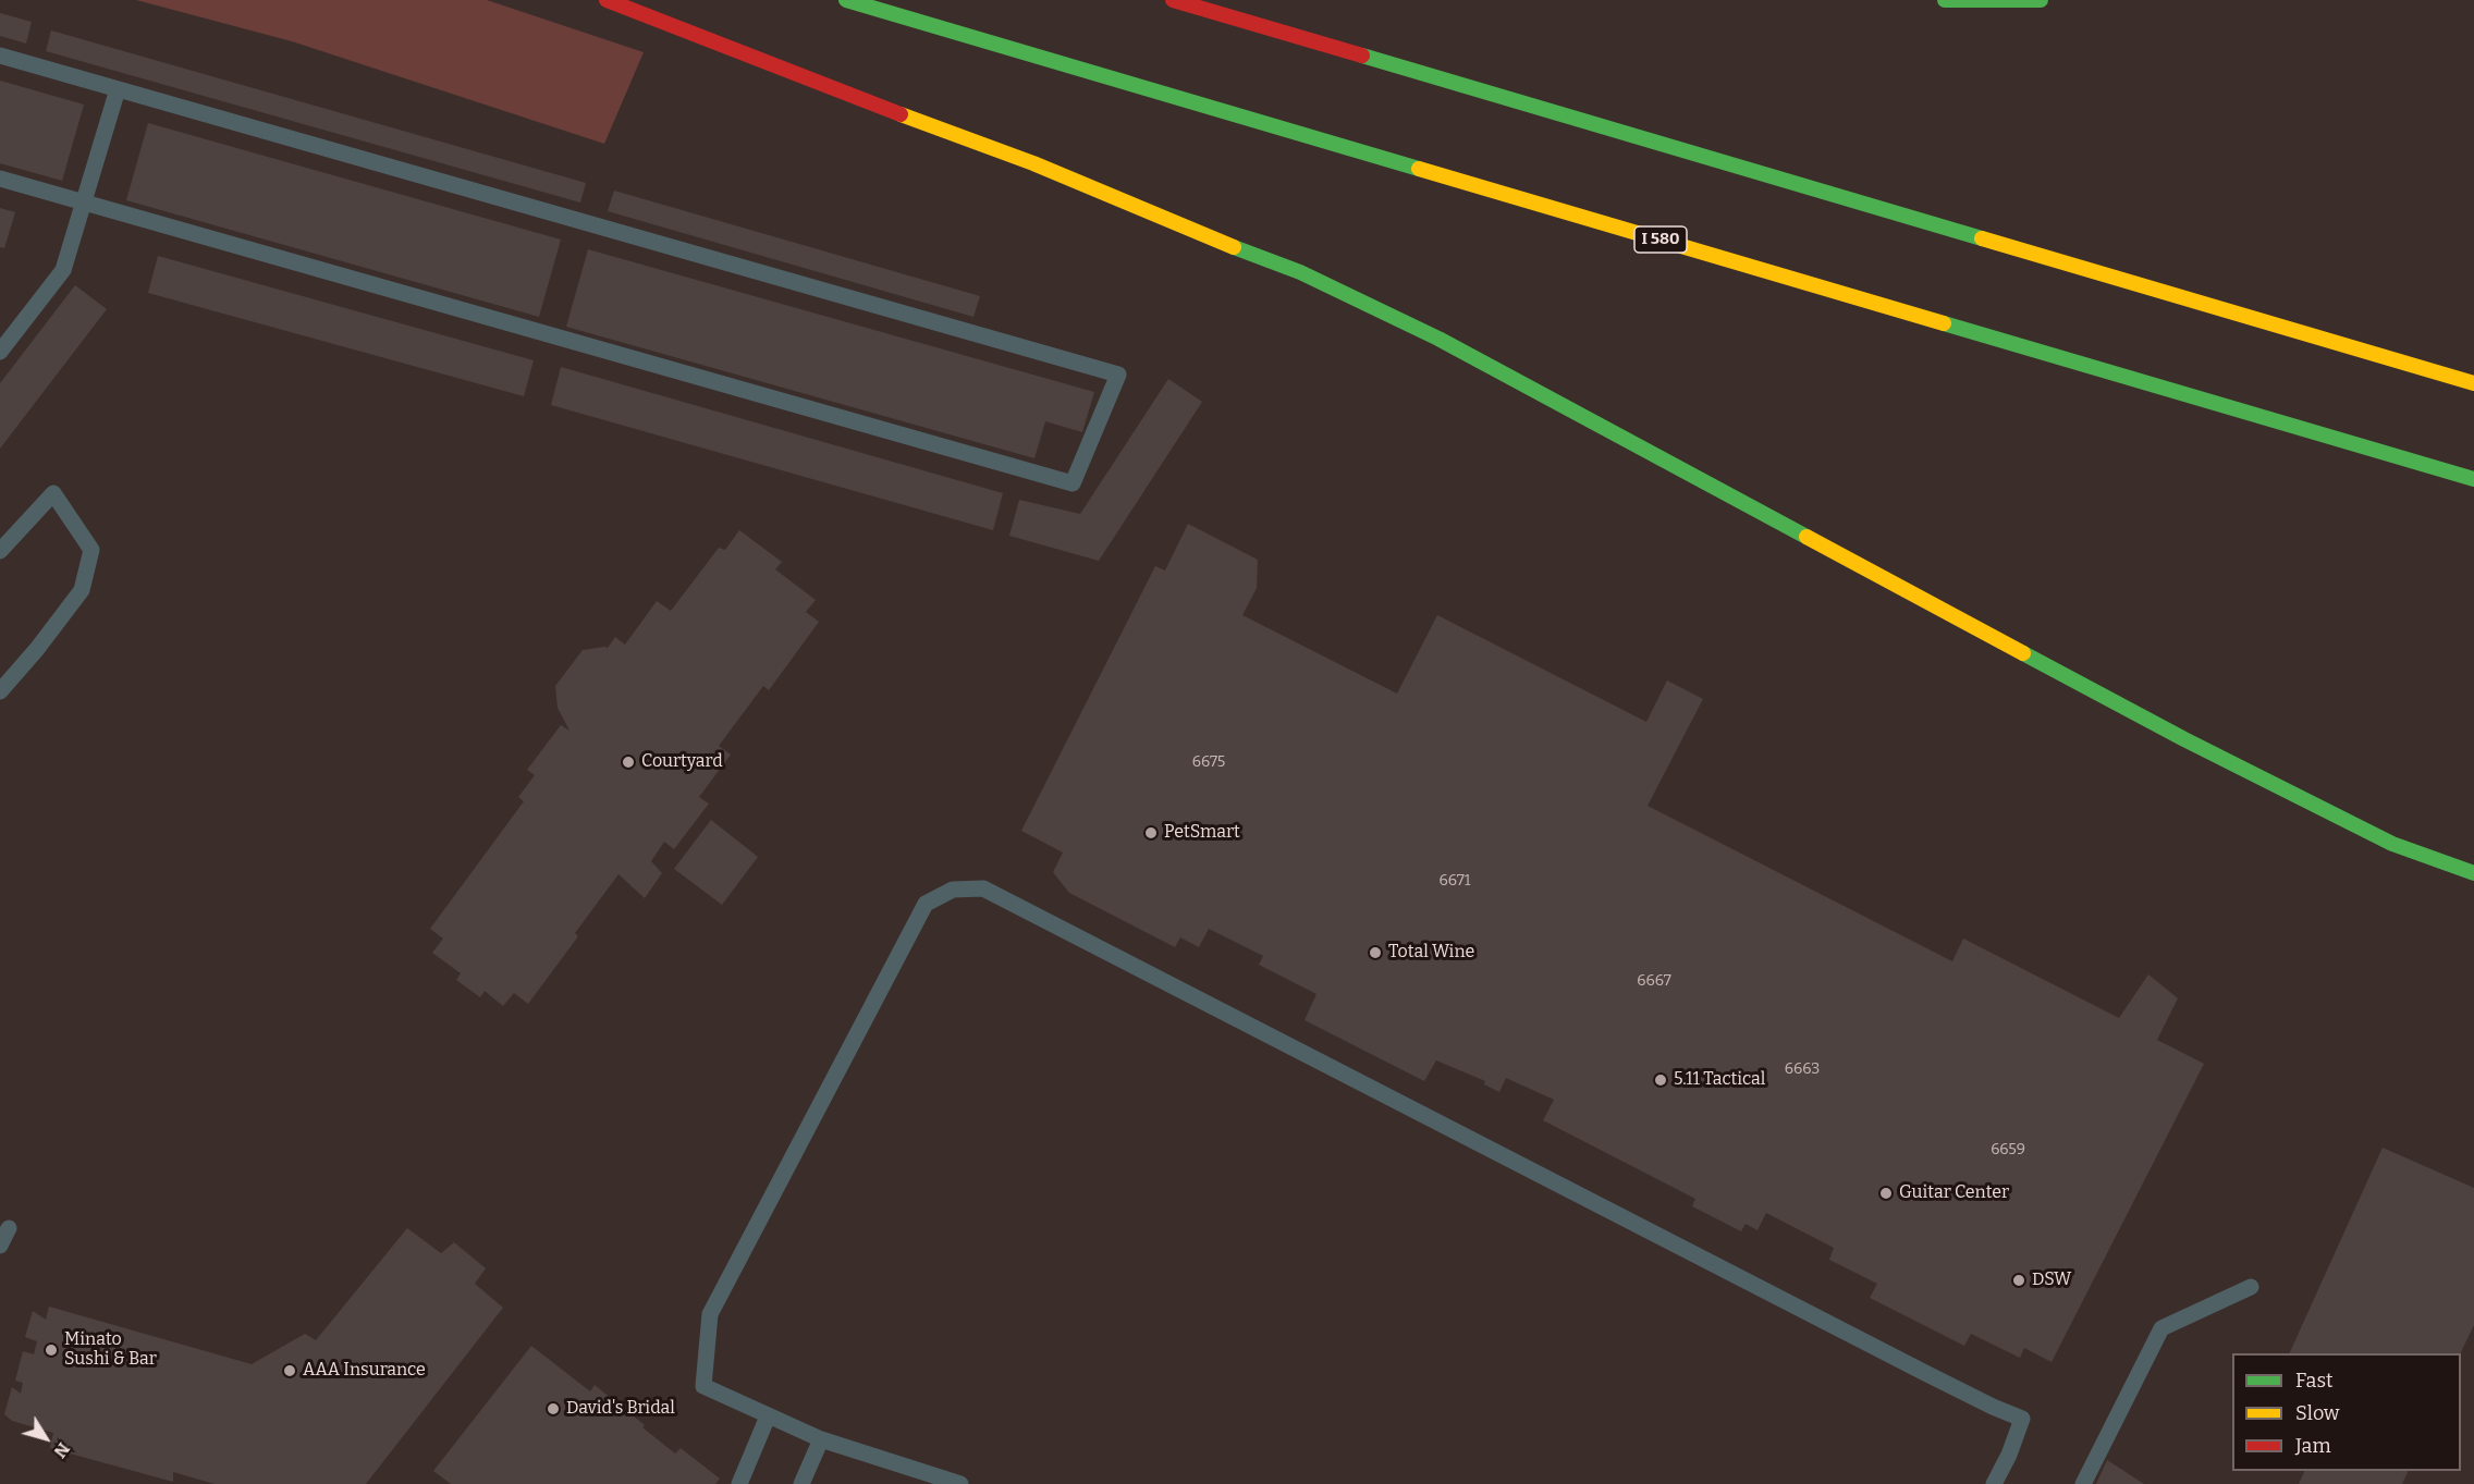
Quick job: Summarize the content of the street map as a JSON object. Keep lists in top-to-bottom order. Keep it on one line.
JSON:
{"streets":{"highway":["I 580"]},"places":["Courtyard","PetSmart","Total Wine","5.11 Tactical","Guitar Center","DSW","Minato Sushi & Bar","AAA Insurance","David's Bridal"],"house_numbers":["6675","6671","6667","6663","6659"],"legend":["Fast","Slow","Jam"],"north":"bottom right"}
